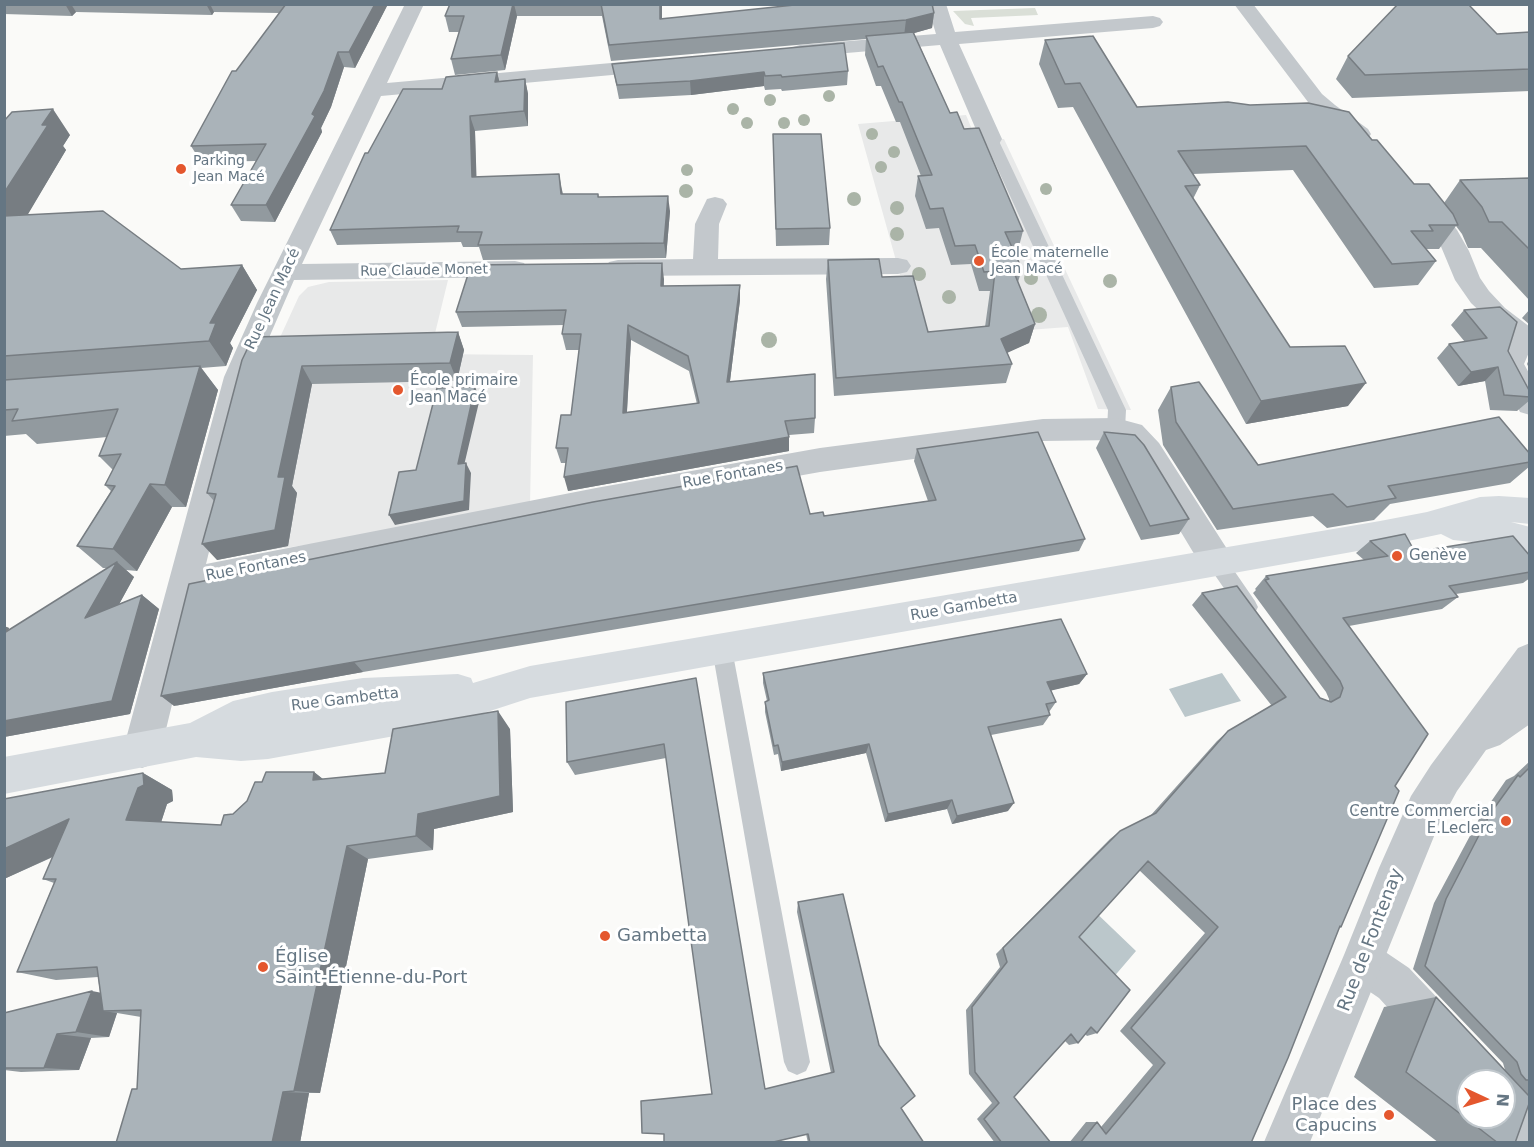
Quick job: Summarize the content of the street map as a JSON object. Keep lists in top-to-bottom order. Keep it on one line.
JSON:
{"streets":{"main road":["Rue Gambetta"],"street":["Rue Claude Monet","Rue Jean Macé","Rue Fontanes","Rue de Fontenay"]},"crossings":[["Rue Claude Monet","Rue Jean Macé"],["Rue Jean Macé","Rue Fontanes"],["Rue Jean Macé","Rue Gambetta"],["Rue Fontanes","Rue Gambetta"]],"places":["Parking Jean Macé","École maternelle Jean Macé","École primaire Jean Macé","Genève","Centre Commercial E.Leclerc","Gambetta","Église Saint-Étienne-du-Port","Place des Capucins"],"north":"right"}
